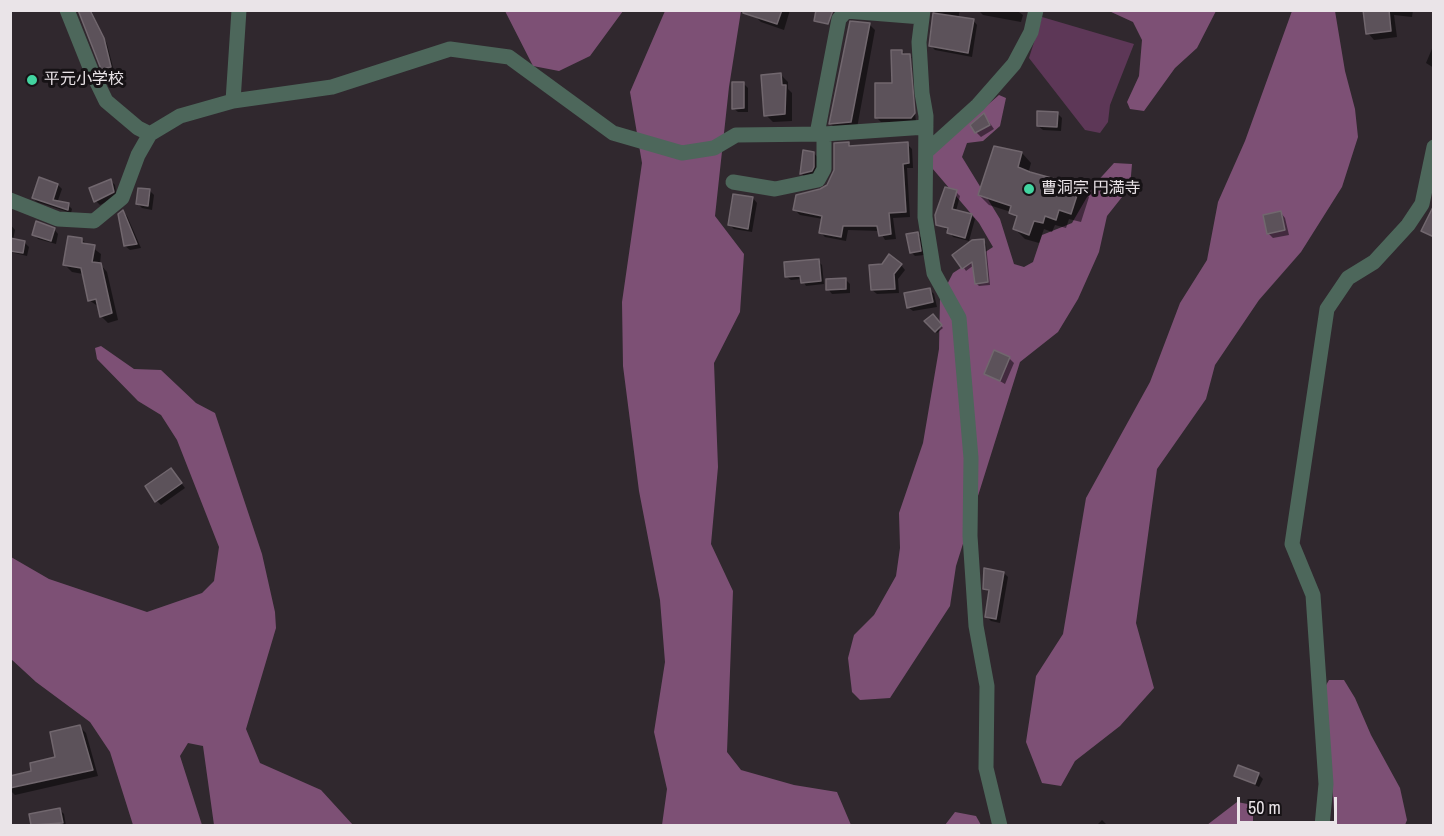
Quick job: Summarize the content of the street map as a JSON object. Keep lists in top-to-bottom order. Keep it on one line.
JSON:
{"places":["平元小学校","曹洞宗 円満寺"],"scale_bar":"50 m"}
